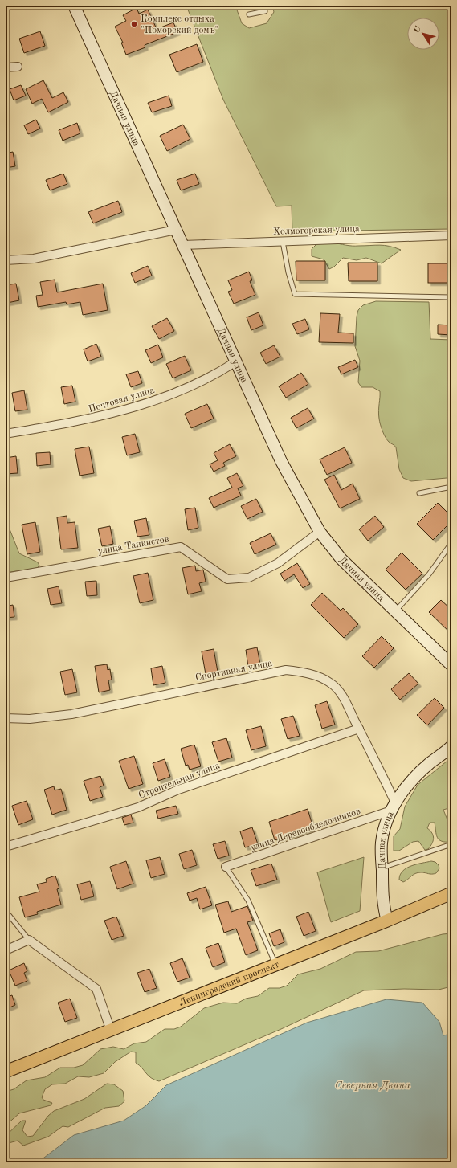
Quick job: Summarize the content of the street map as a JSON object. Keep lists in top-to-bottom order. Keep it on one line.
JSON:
{"streets":{"main road":["Ленинградский проспект"],"street":["Дачная улица","Холмогорская улица","Почтовая улица","улица Танкистов","Спортивная улица","Строительная улица","улица Деревообделочников"]},"crossings":[["Дачная улица","Холмогорская улица"],["Дачная улица","Почтовая улица"],["Дачная улица","улица Танкистов"],["Дачная улица","Спортивная улица"],["Дачная улица","улица Деревообделочников"],["Дачная улица","Ленинградский проспект"],["Спортивная улица","Строительная улица"],["Спортивная улица","улица Деревообделочников"]],"water":["Северная Двина"],"places":["Комплекс отдыха \"Поморский домъ\""],"north":"top left"}
